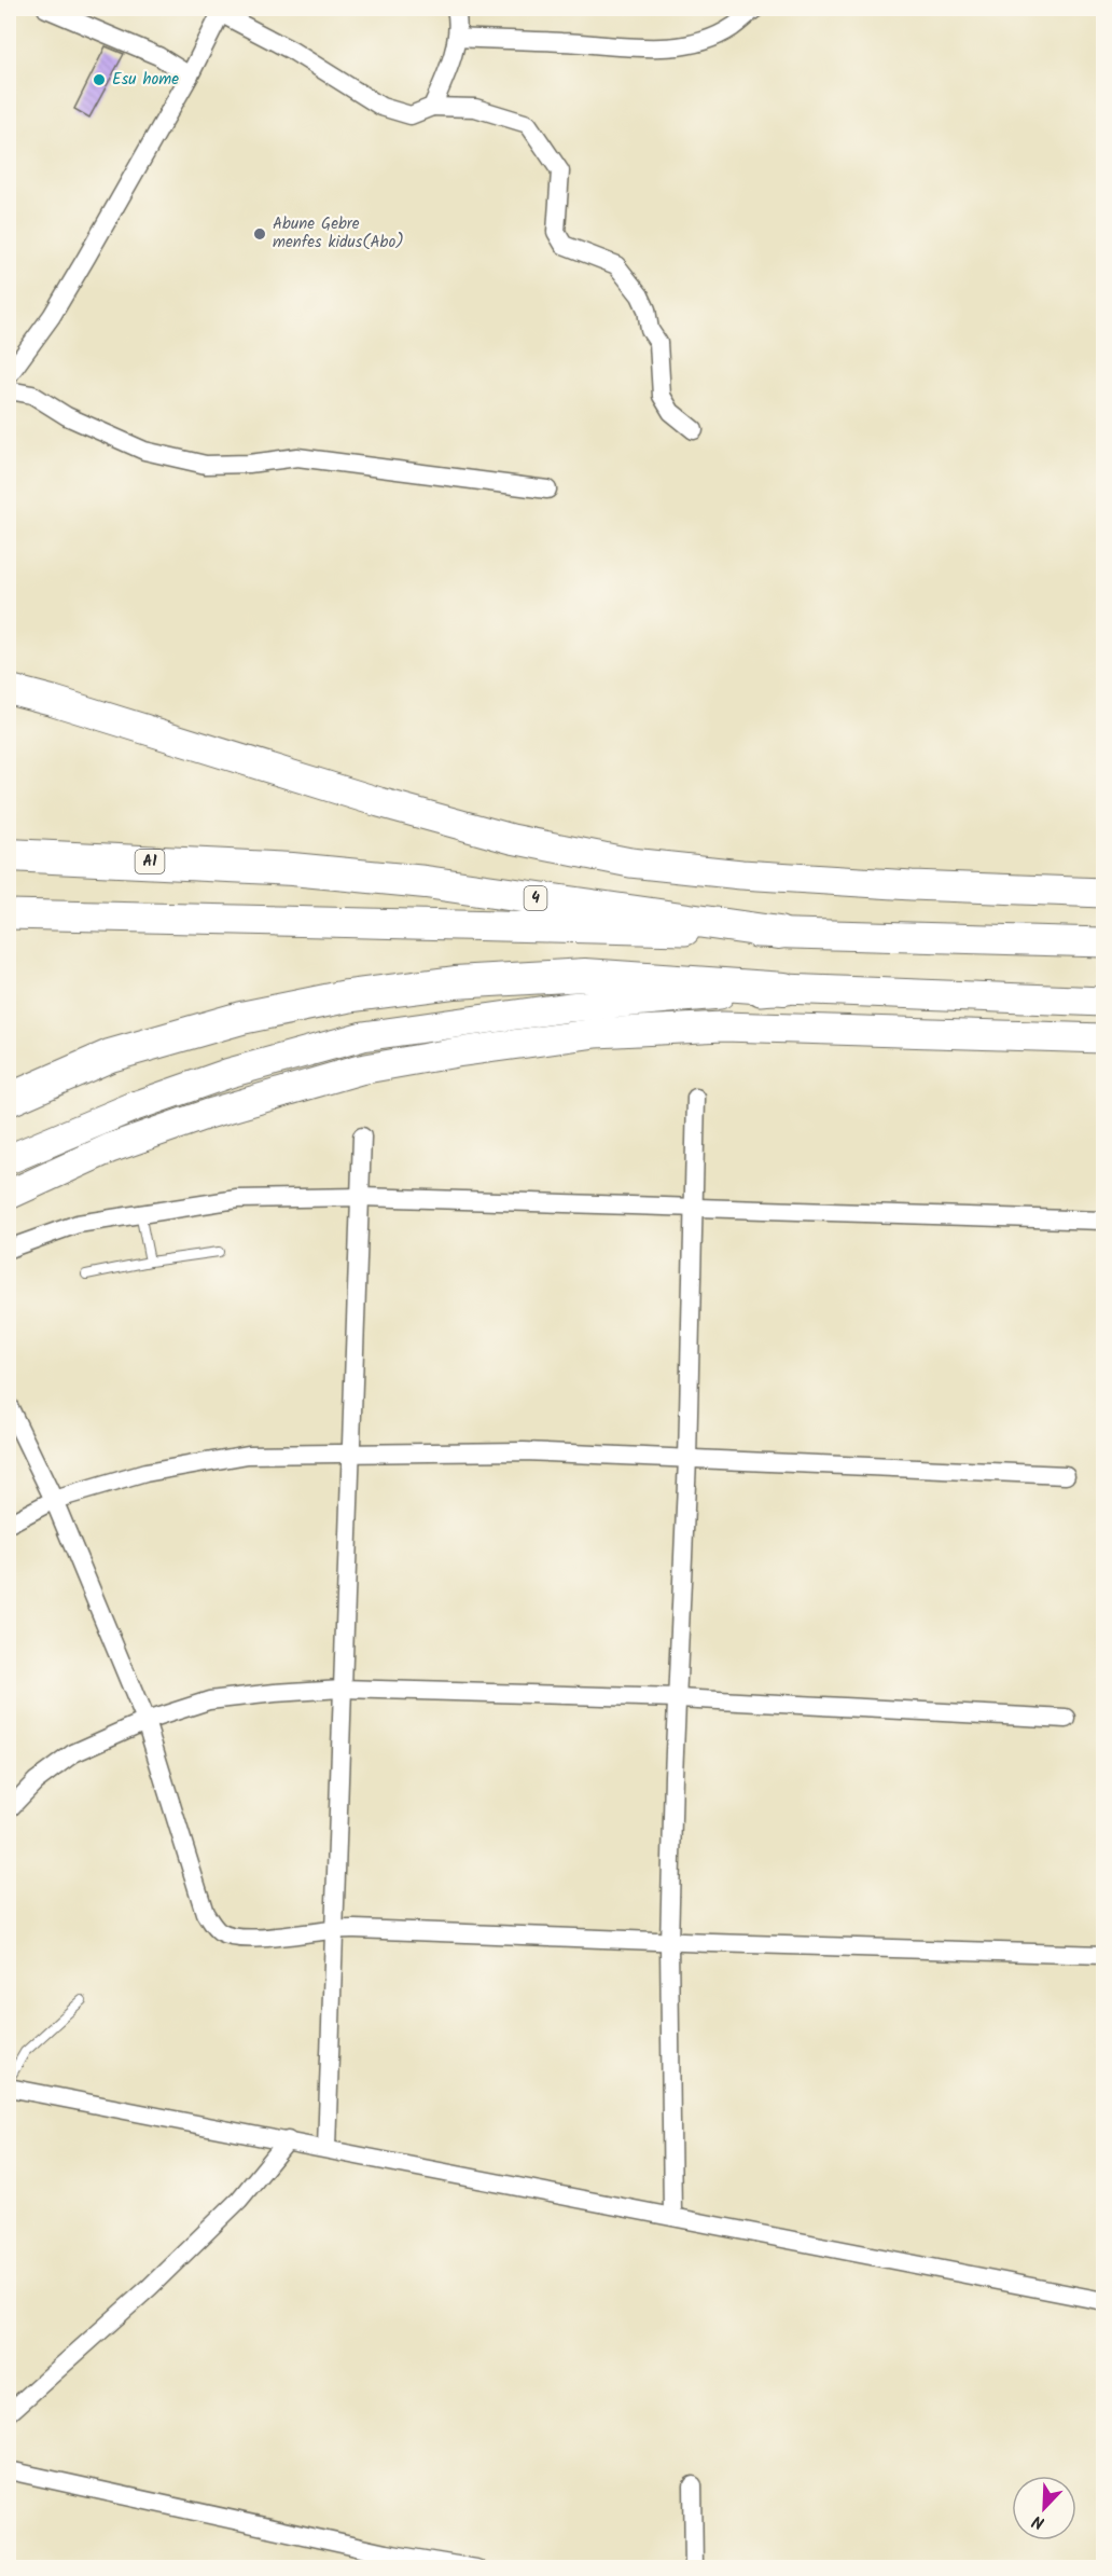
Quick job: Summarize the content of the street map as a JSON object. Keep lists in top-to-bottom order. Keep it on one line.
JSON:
{"streets":{"highway":["A1","4"]},"crossings":[["A1","4"]],"places":["Esu home","Abune Gebre menfes kidus(Abo)"],"north":"bottom left"}
